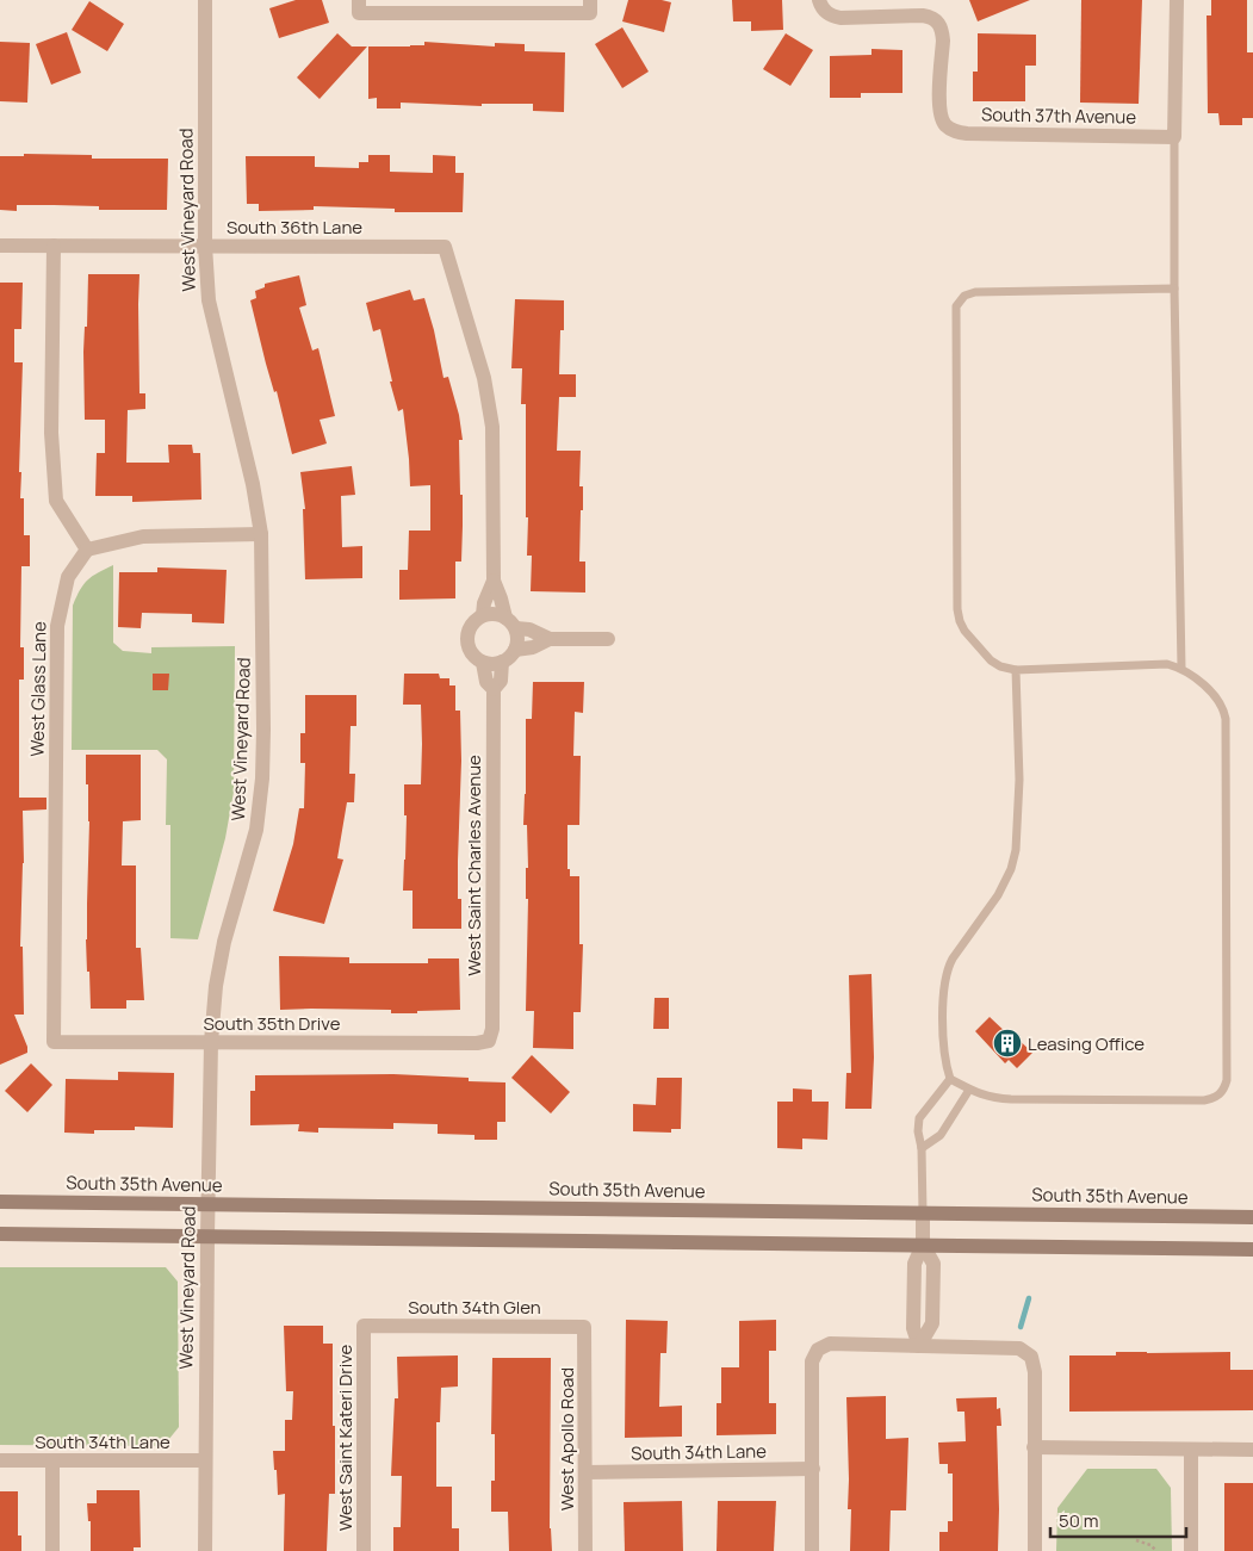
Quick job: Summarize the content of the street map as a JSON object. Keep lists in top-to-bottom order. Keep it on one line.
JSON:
{"streets":{"main road":["South 35th Avenue"],"street":["South 37th Avenue","West Vineyard Road","South 36th Lane","West Glass Lane","West Saint Charles Avenue","South 35th Drive","South 34th Glen","West Saint Kateri Drive","West Apollo Road","South 34th Lane"]},"crossings":[["West Vineyard Road","South 36th Lane"],["West Vineyard Road","South 35th Drive"],["West Vineyard Road","South 35th Avenue"],["West Vineyard Road","South 34th Lane"],["West Glass Lane","South 35th Drive"],["West Saint Charles Avenue","South 35th Drive"],["South 34th Glen","West Saint Kateri Drive"],["South 34th Glen","West Apollo Road"],["West Apollo Road","South 34th Lane"]],"places":{"building":["Leasing Office"]},"scale_bar":"50 m"}
